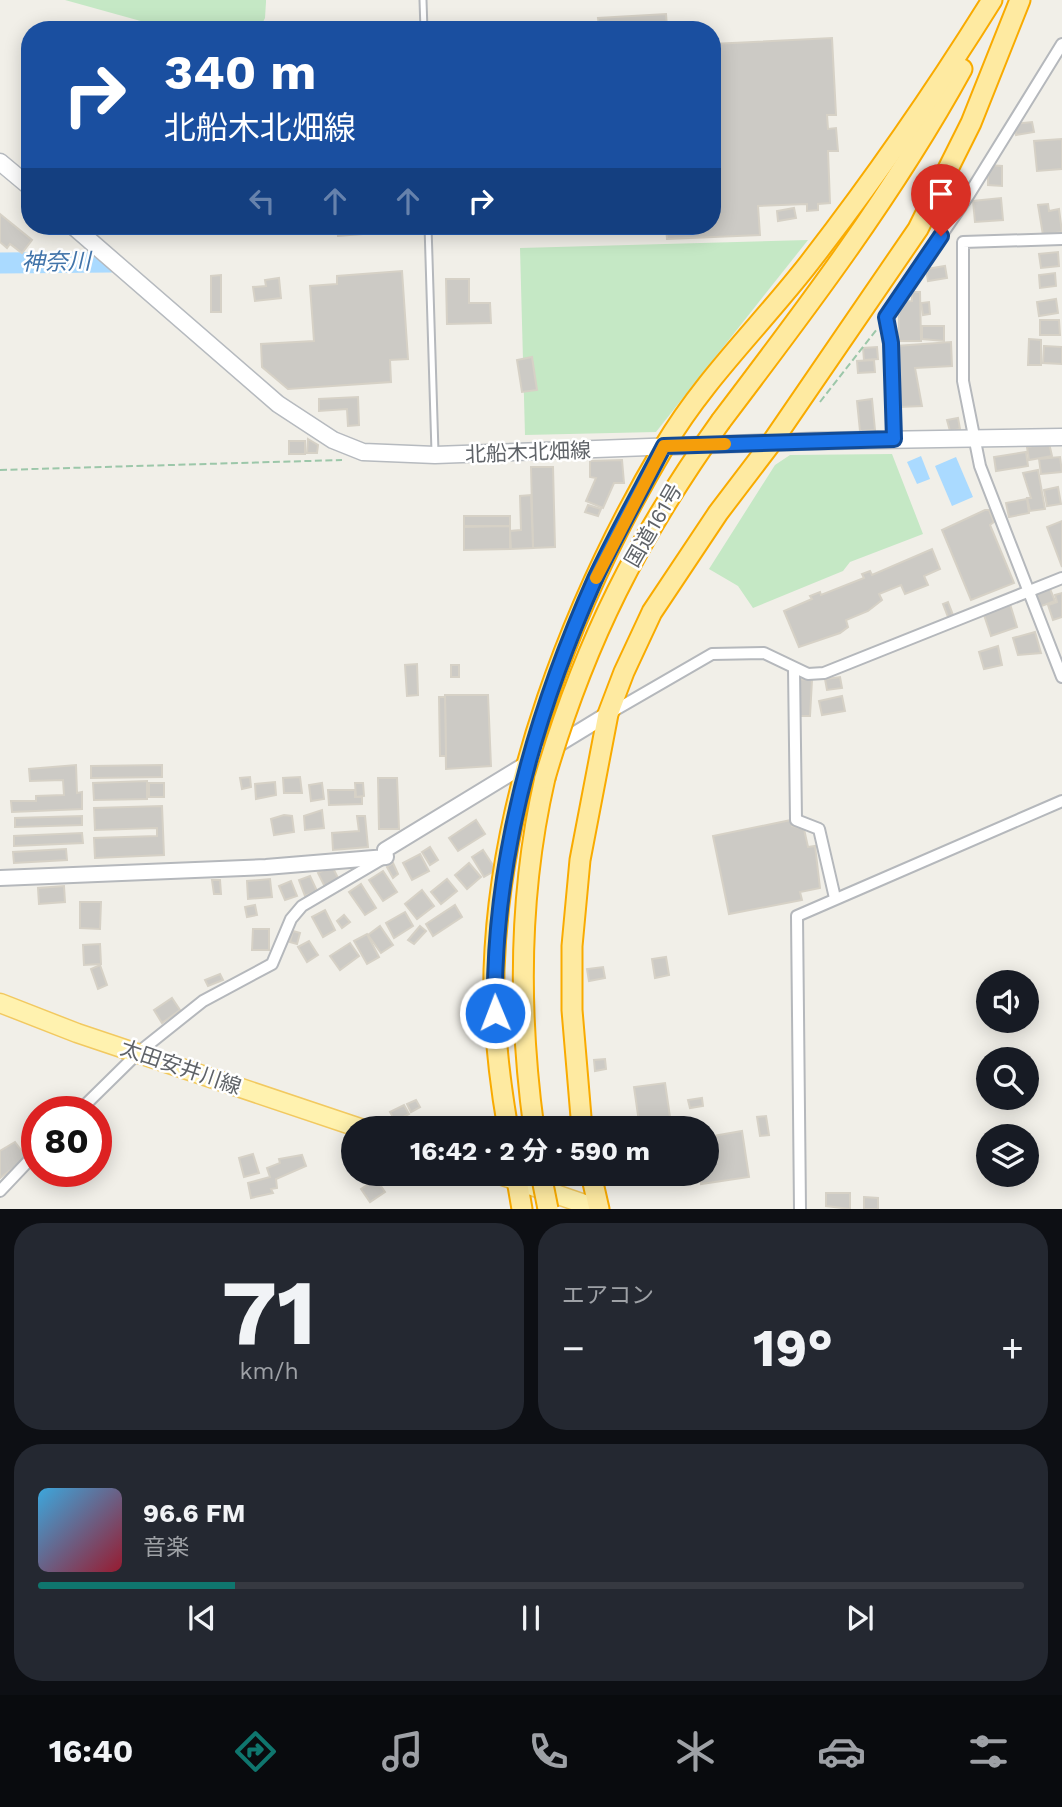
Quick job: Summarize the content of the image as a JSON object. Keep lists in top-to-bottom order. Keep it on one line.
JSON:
{"streets":{"highway":["国道161号"],"main road":["北船木北畑線","太田安井川線"]},"water":["神奈川"],"page":{"turn":["340 m","北船木北畑線"],"limit":"80","trip":"16:42 · 2 分 · 590 m","tile":[["71","km/h"],"エアコン"],"heat":["−","19°","+"],"song":["96.6 FM","音楽"],"tabs":"16:40"}}
